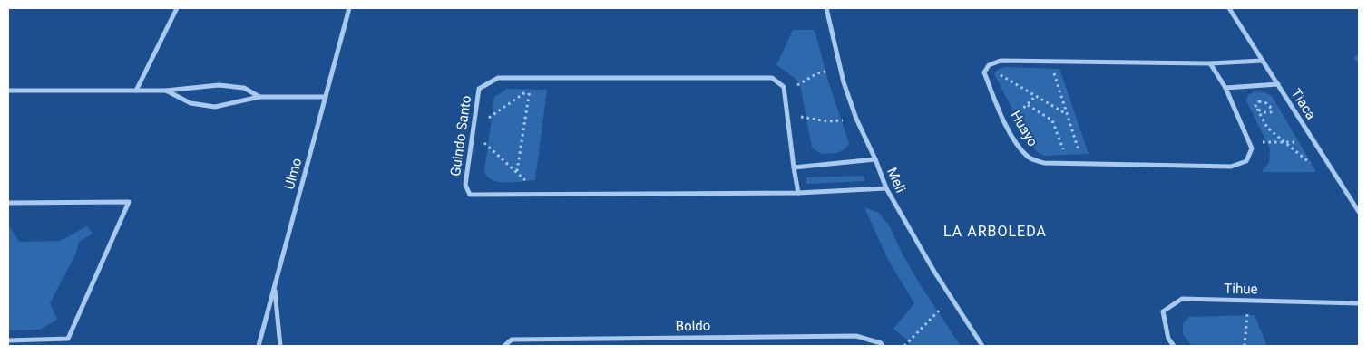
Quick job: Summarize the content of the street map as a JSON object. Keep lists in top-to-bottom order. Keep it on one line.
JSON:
{"streets":{"street":["Tiaca","Huayo","Guindo Santo","Ulmo","Meli","Tihue","Boldo"]},"crossings":[["Guindo Santo","Meli"]],"districts":["LA ARBOLEDA"]}
